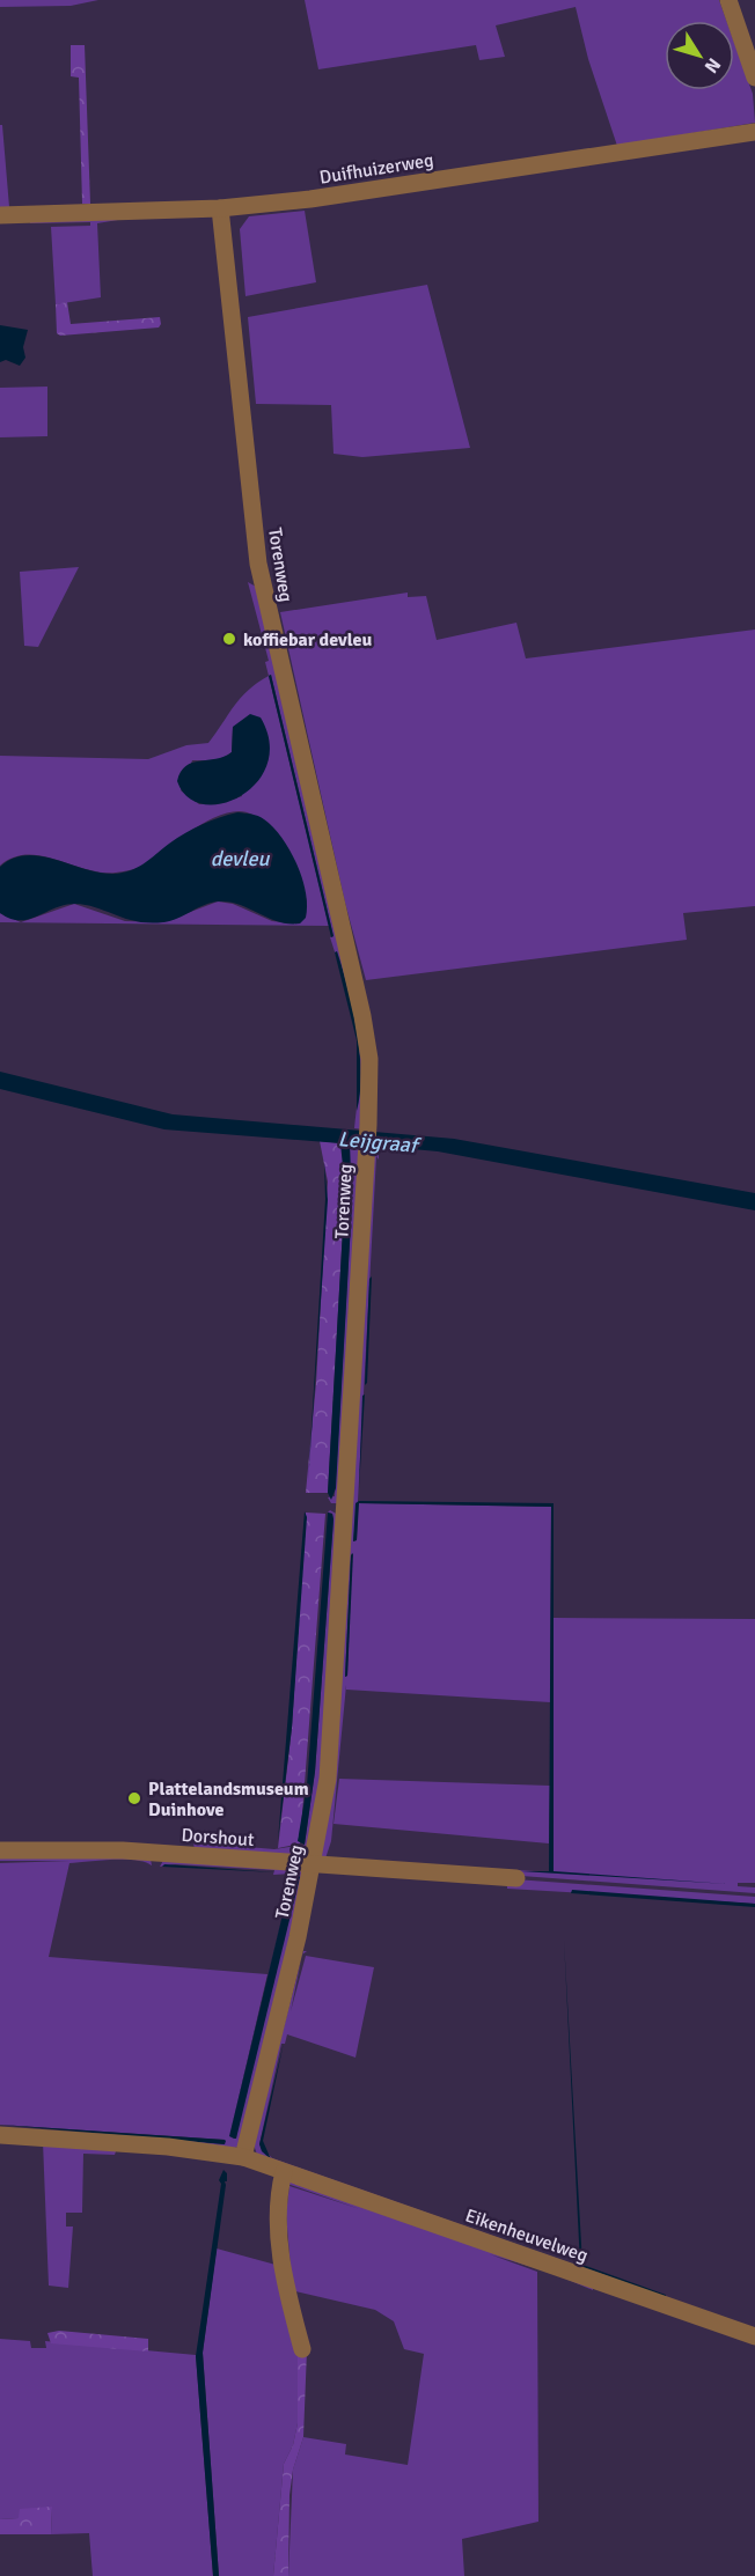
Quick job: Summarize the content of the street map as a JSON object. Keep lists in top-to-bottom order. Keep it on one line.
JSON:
{"streets":{"street":["Duifhuizerweg","Torenweg","Dorshout","Eikenheuvelweg"]},"crossings":[["Duifhuizerweg","Torenweg"],["Torenweg","Dorshout"],["Torenweg","Eikenheuvelweg"]],"water":["devleu","Leijgraaf"],"places":["koffiebar devleu","Plattelandsmuseum Duinhove"],"north":"bottom right"}
